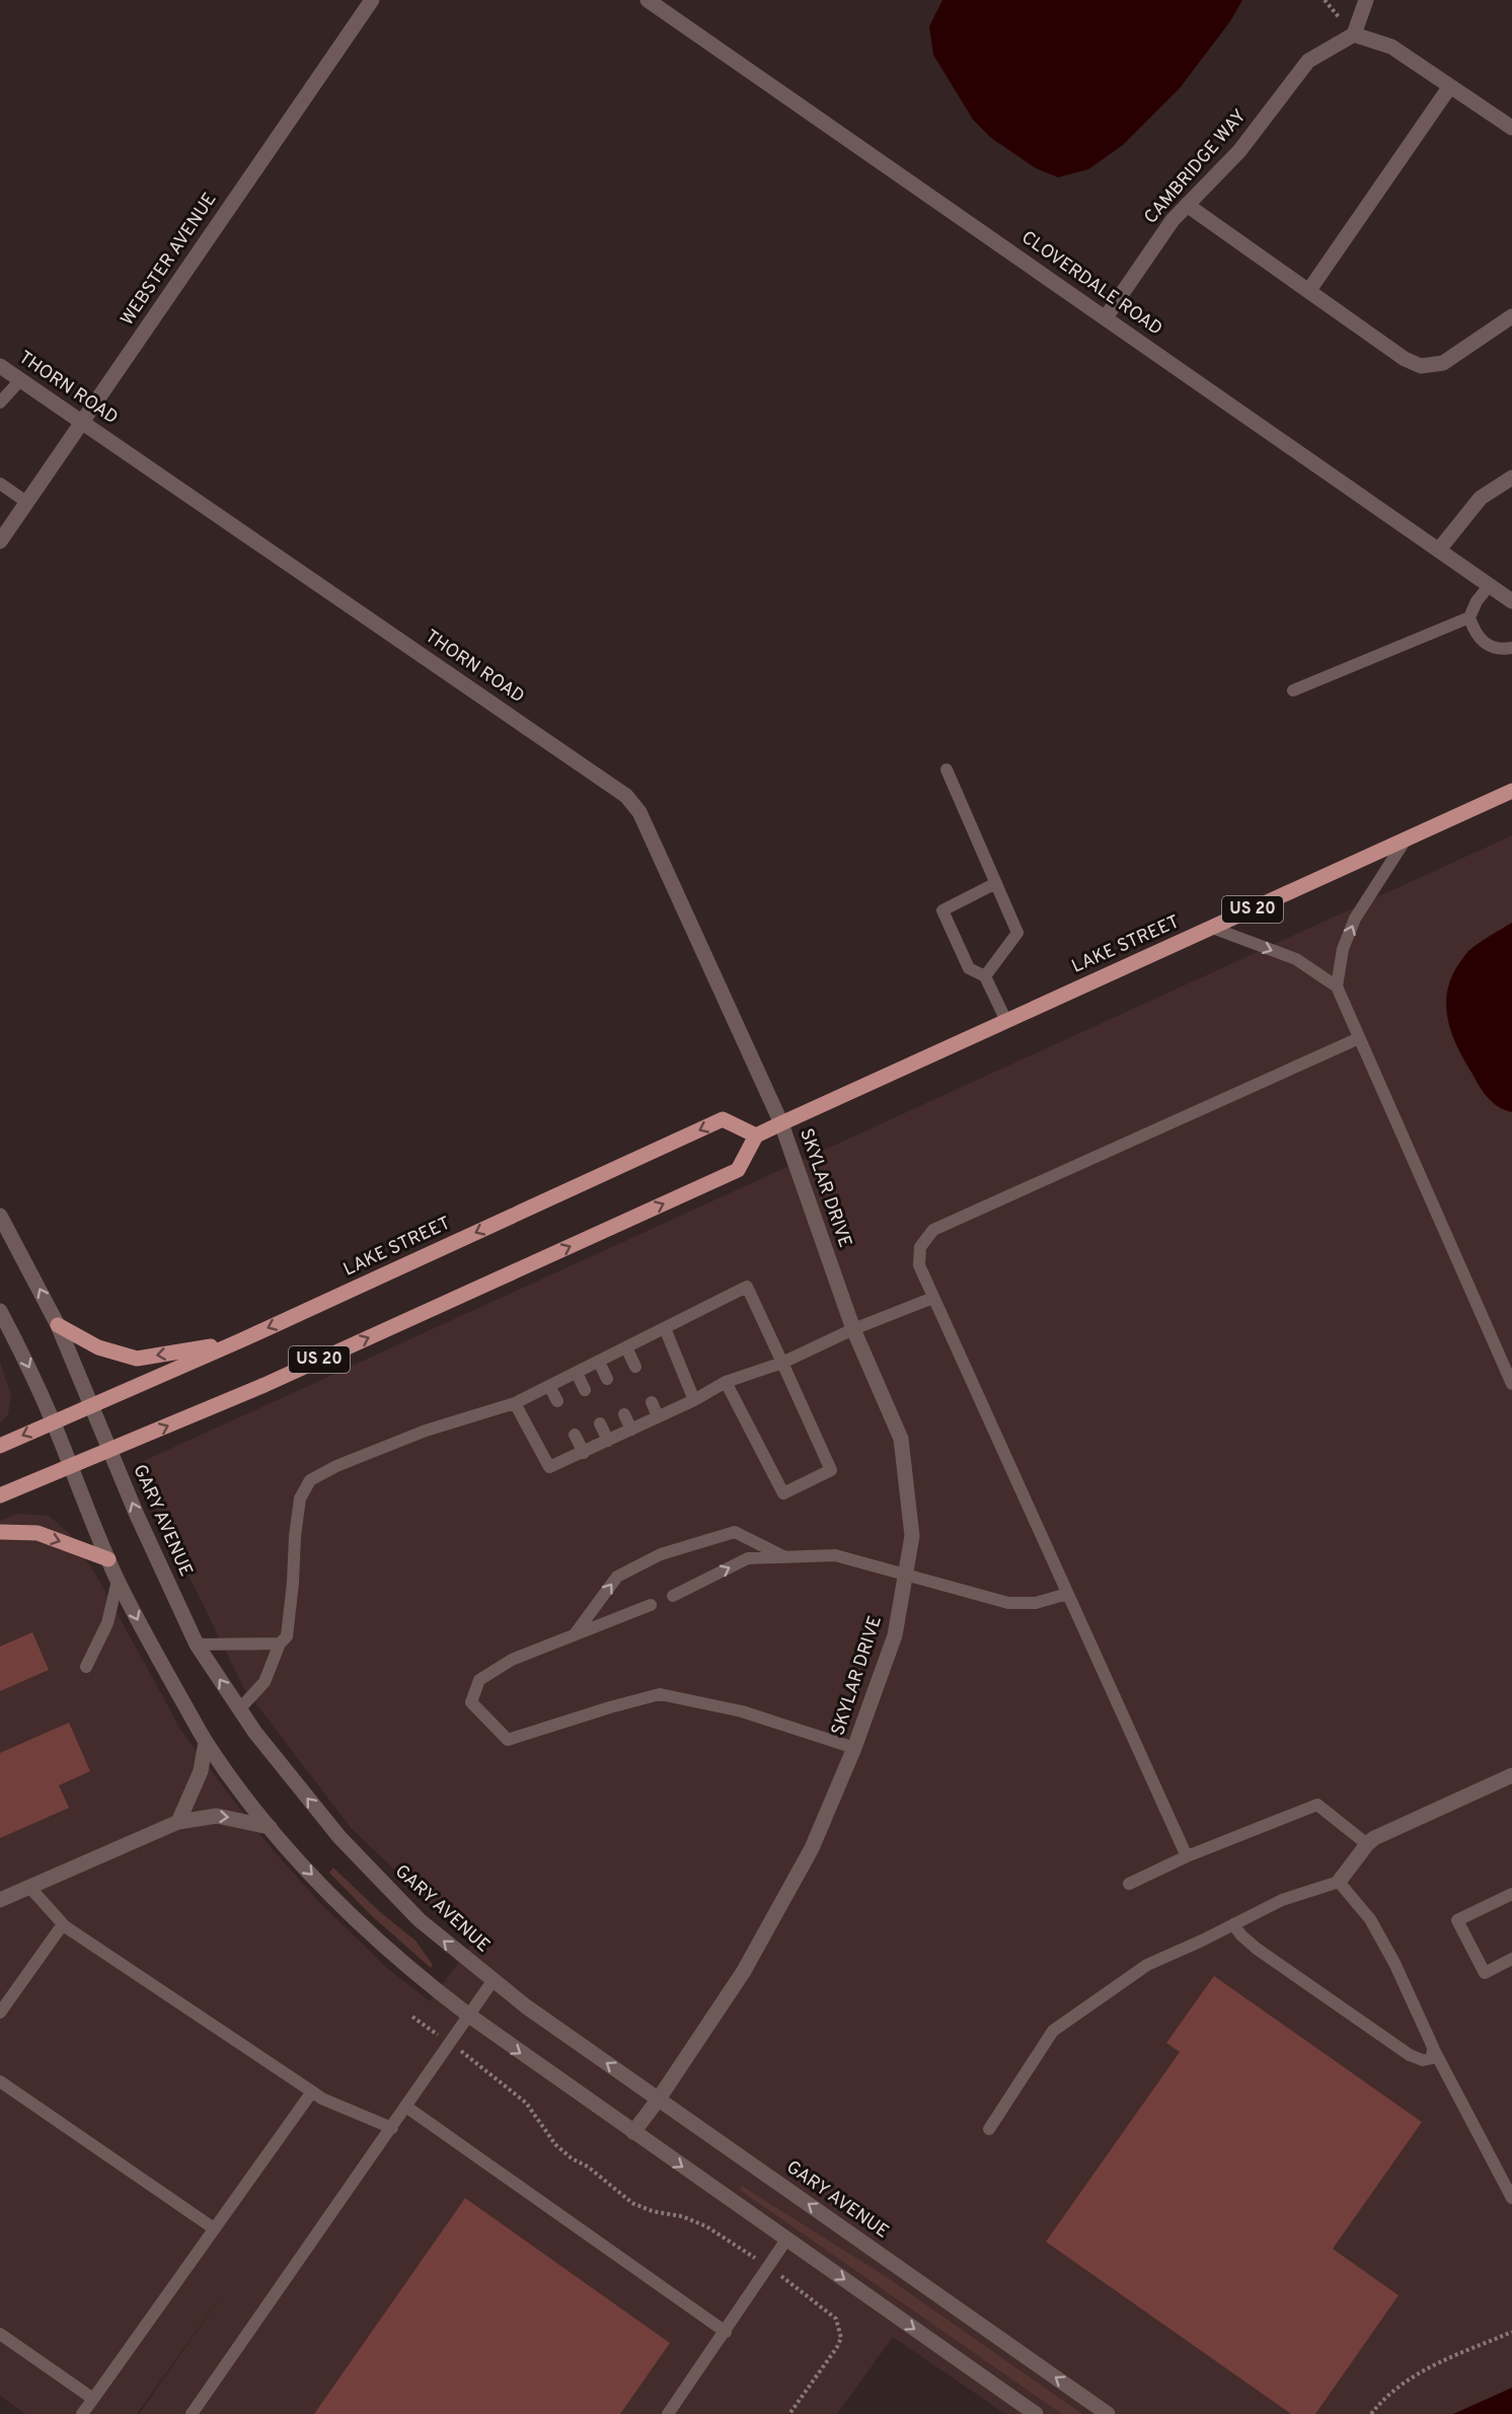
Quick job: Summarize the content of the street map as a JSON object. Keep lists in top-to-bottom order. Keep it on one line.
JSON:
{"streets":{"main road":["US 20","LAKE STREET"],"street":["CAMBRIDGE WAY","WEBSTER AVENUE","CLOVERDALE ROAD","THORN ROAD","SKYLAR DRIVE","GARY AVENUE"]},"crossings":[["CAMBRIDGE WAY","CLOVERDALE ROAD"],["WEBSTER AVENUE","THORN ROAD"],["THORN ROAD","LAKE STREET"],["THORN ROAD","SKYLAR DRIVE"],["US 20","LAKE STREET"],["US 20","GARY AVENUE"],["LAKE STREET","SKYLAR DRIVE"],["LAKE STREET","GARY AVENUE"],["SKYLAR DRIVE","GARY AVENUE"]]}
